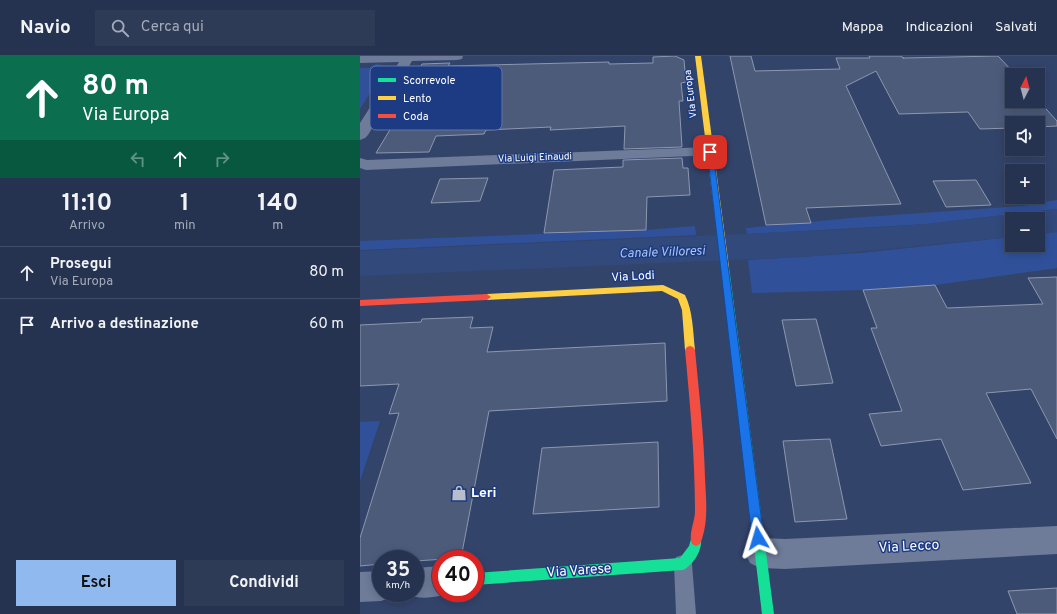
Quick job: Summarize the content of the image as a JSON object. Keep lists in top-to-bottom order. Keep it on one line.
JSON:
{"streets":{"street":["Via Europa","Via Luigi Einaudi","Via Lodi","Via Lecco","Via Varese"]},"crossings":[["Via Europa","Via Luigi Einaudi"],["Via Europa","Via Lecco"],["Via Lodi","Via Varese"]],"water":["Canale Villoresi"],"places":{"shop":["Leri"]},"legend":["Scorrevole","Lento","Coda"],"north":"top","page":{"header":"Navio","search":"Cerca qui","nav":["Mappa","Indicazioni","Salvati"],"turn":["80 m","Via Europa"],"map_buttons":["+","−"],"eta":["11:10","Arrivo","1","min","140","m"],"list":[{"name":"Prosegui","note":"Via Europa","value":"80 m"},{"name":"Arrivo a destinazione","value":"60 m"}],"speed":"35 km/h","limit":"40","buttons":["Esci","Condividi"]}}
